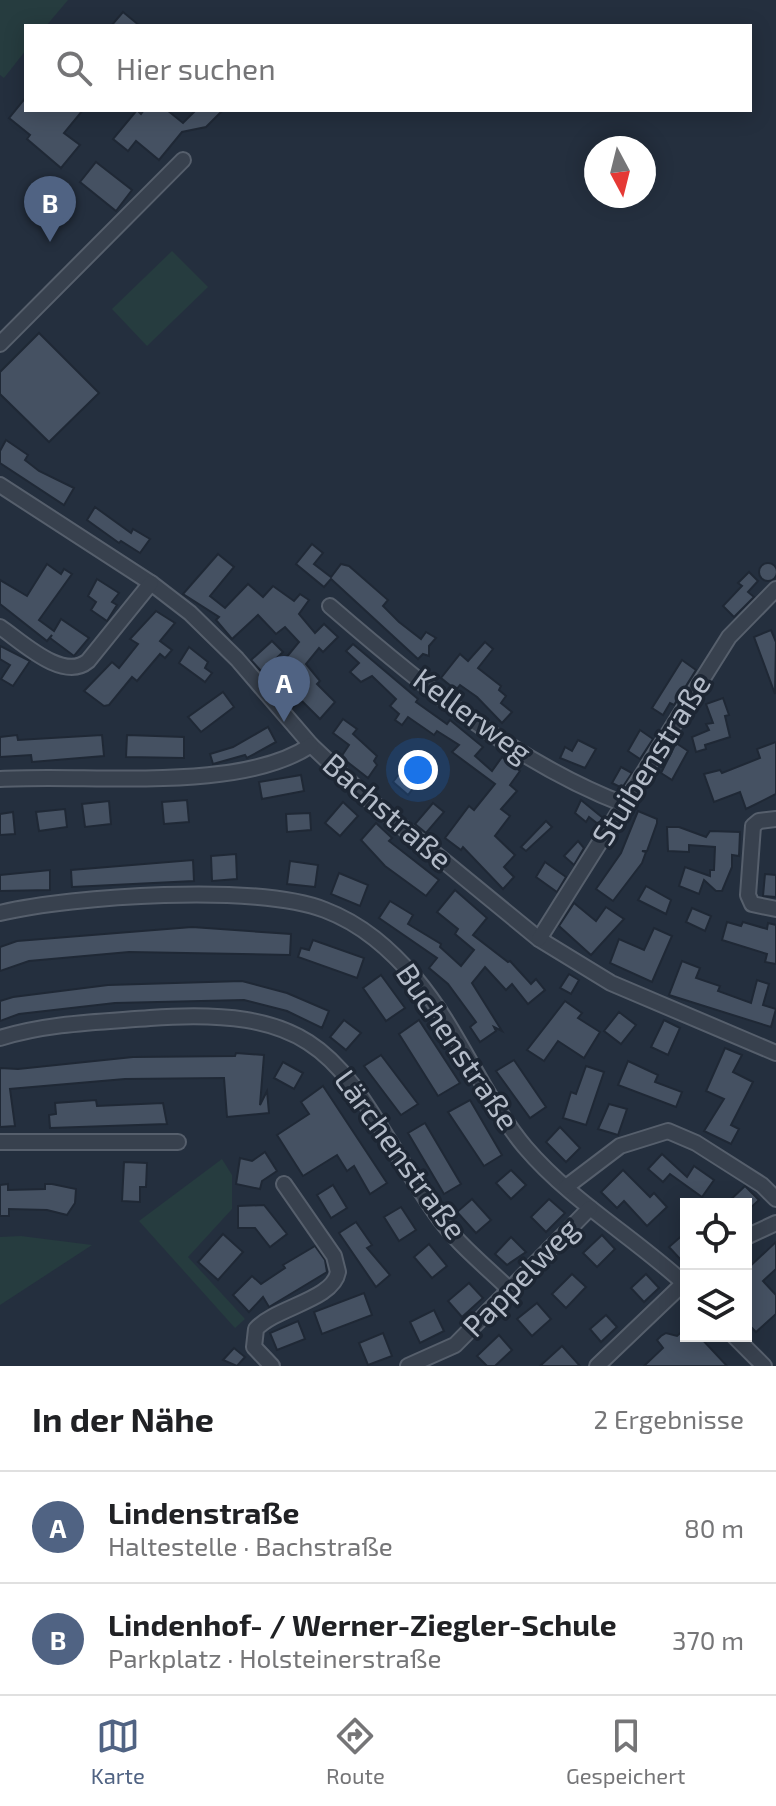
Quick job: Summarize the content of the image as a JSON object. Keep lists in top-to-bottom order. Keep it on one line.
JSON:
{"streets":{"street":["Kellerweg","Stuibenstraße","Bachstraße","Buchenstraße","Lärchenstraße","Pappelweg"]},"crossings":[["Kellerweg","Stuibenstraße"],["Stuibenstraße","Bachstraße"],["Buchenstraße","Pappelweg"],["Lärchenstraße","Pappelweg"]],"north":"bottom","page":{"search":"Hier suchen","pins":["B","A"],"heading":["In der Nähe","2 Ergebnisse"],"list":[{"mark":"A","name":"Lindenstraße","note":"Haltestelle · Bachstraße","value":"80 m"},{"mark":"B","name":"Lindenhof- / Werner-Ziegler-Schule","note":"Parkplatz · Holsteinerstraße","value":"370 m"}],"nav":["Karte","Route","Gespeichert"]}}
